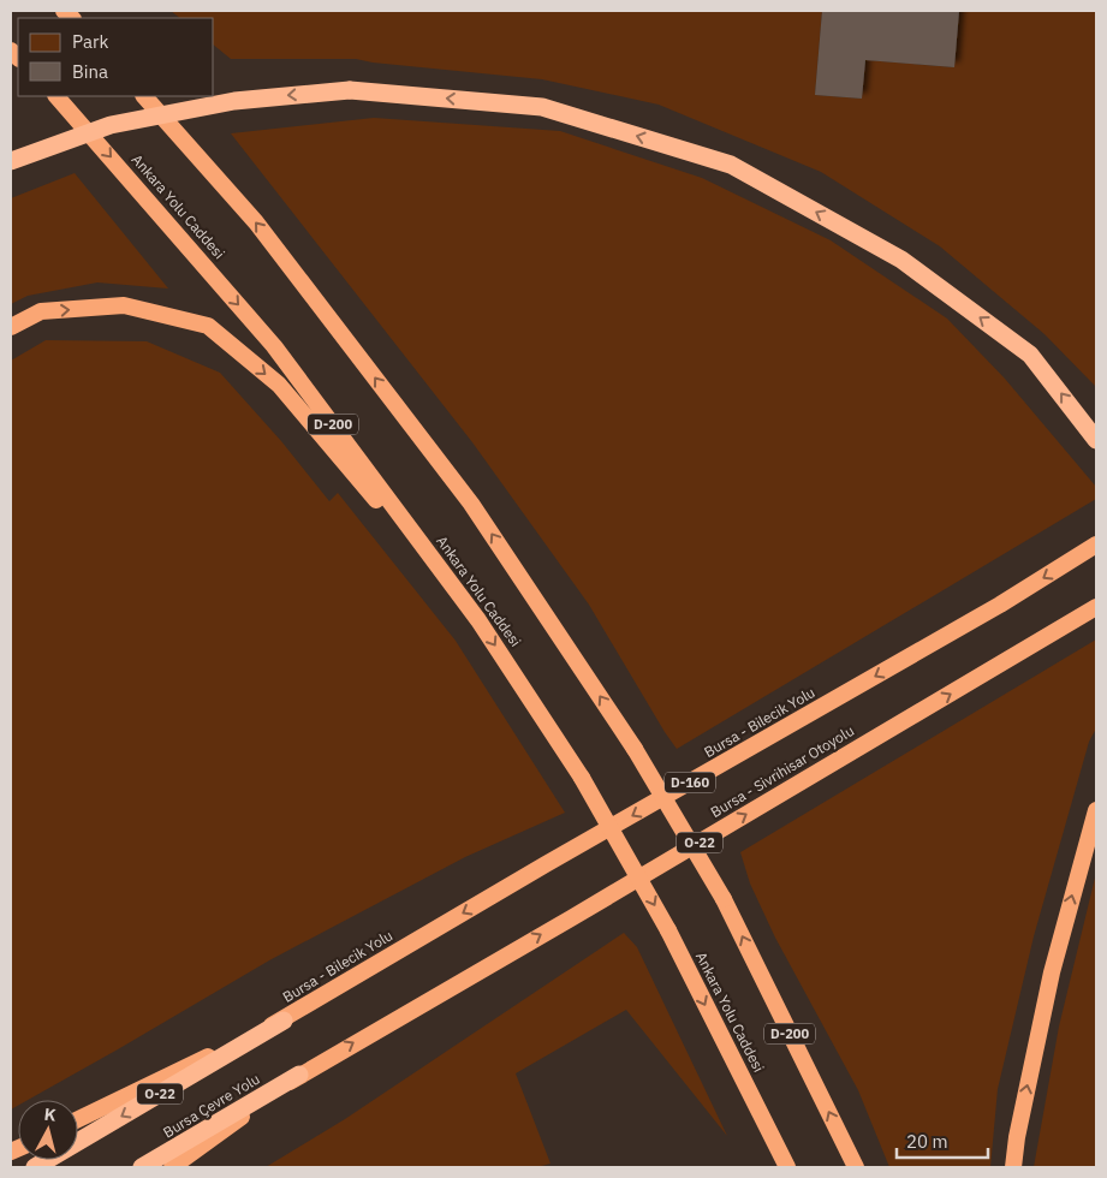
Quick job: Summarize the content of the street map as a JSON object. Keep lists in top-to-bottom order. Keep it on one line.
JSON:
{"streets":{"highway":["Ankara Yolu Caddesi","D-200","Bursa - Bilecik Yolu","Bursa - Sivrihisar Otoyolu","D-160","O-22","Bursa Çevre Yolu"]},"crossings":[["Bursa - Bilecik Yolu","O-22"],["Bursa - Sivrihisar Otoyolu","Bursa Çevre Yolu"]],"one_way":["Bursa - Bilecik Yolu","Bursa - Sivrihisar Otoyolu"],"legend":["Park","Bina"],"scale_bar":"20 m","north":"top"}
